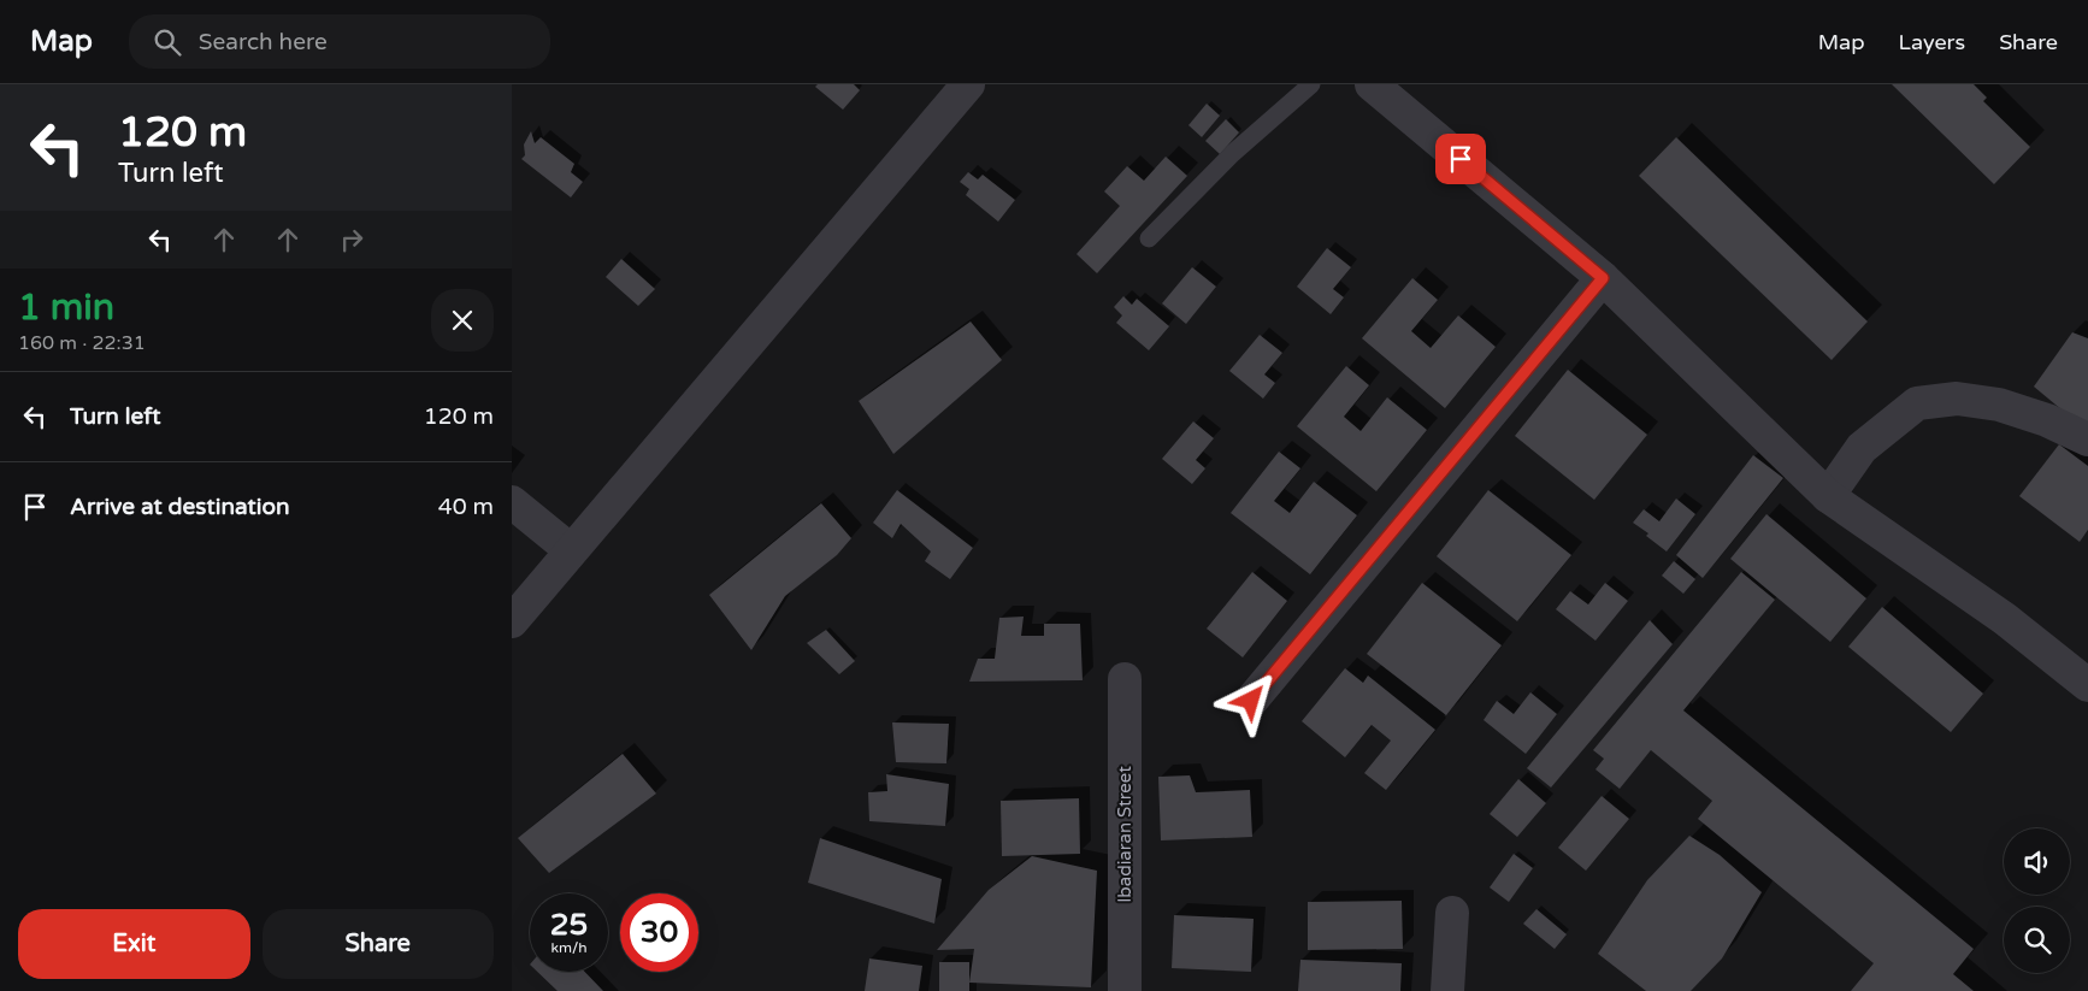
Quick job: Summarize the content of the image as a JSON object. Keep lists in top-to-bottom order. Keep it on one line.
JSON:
{"streets":{"street":["Ibadiaran Street"]},"page":{"header":"Map","search":"Search here","nav":["Map","Layers","Share"],"turn":["120 m","Turn left"],"heading":["1 min","160 m · 22:31"],"list":[{"name":"Turn left","value":"120 m"},{"name":"Arrive at destination","value":"40 m"}],"speed":"25 km/h","limit":"30","buttons":["Exit","Share"]}}
